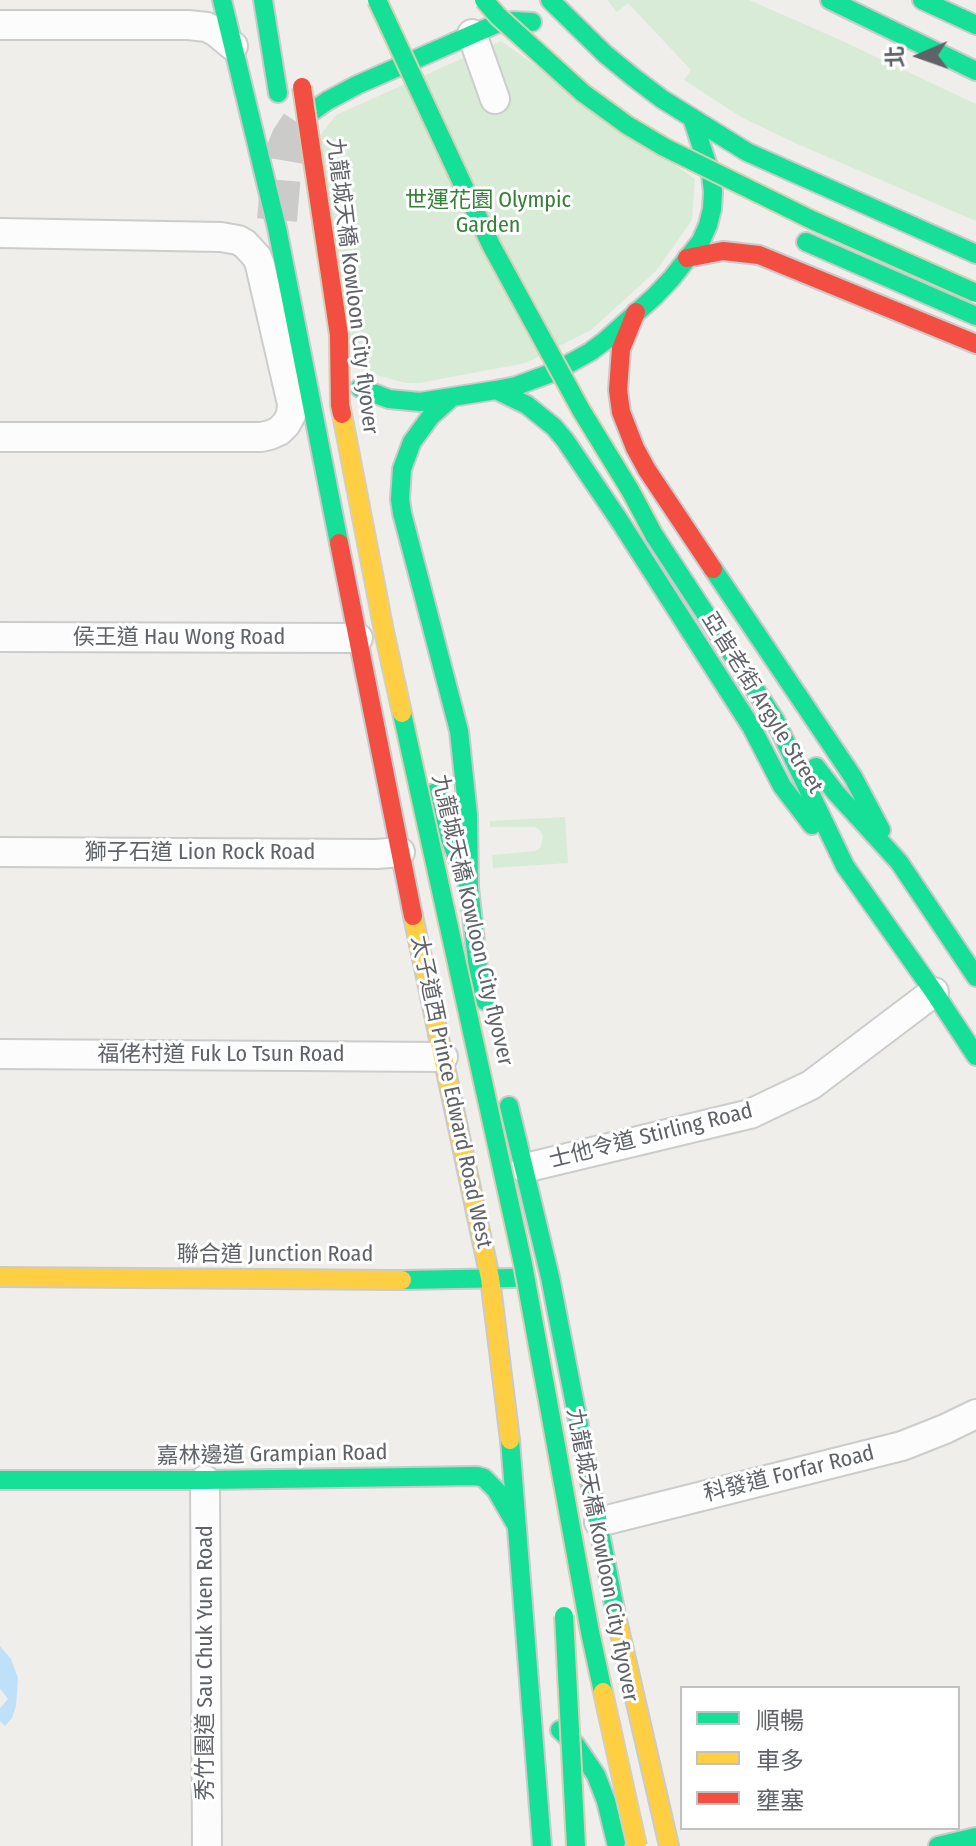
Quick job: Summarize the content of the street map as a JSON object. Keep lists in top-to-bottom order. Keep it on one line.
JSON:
{"streets":{"main road":["九龍城天橋 Kowloon City flyover","亞皆老街 Argyle Street","太子道西 Prince Edward Road West","聯合道 Junction Road","嘉林邊道 Grampian Road"],"street":["侯王道 Hau Wong Road","獅子石道 Lion Rock Road","福佬村道 Fuk Lo Tsun Road","士他令道 Stirling Road","科發道 Forfar Road","秀竹園道 Sau Chuk Yuen Road"]},"crossings":[["侯王道 Hau Wong Road","太子道西 Prince Edward Road West"],["亞皆老街 Argyle Street","士他令道 Stirling Road"],["獅子石道 Lion Rock Road","太子道西 Prince Edward Road West"],["福佬村道 Fuk Lo Tsun Road","太子道西 Prince Edward Road West"],["太子道西 Prince Edward Road West","聯合道 Junction Road"],["太子道西 Prince Edward Road West","嘉林邊道 Grampian Road"],["嘉林邊道 Grampian Road","秀竹園道 Sau Chuk Yuen Road"]],"parks":["世運花園 Olympic Garden"],"legend":["順暢","車多","壅塞"],"north":"left"}
